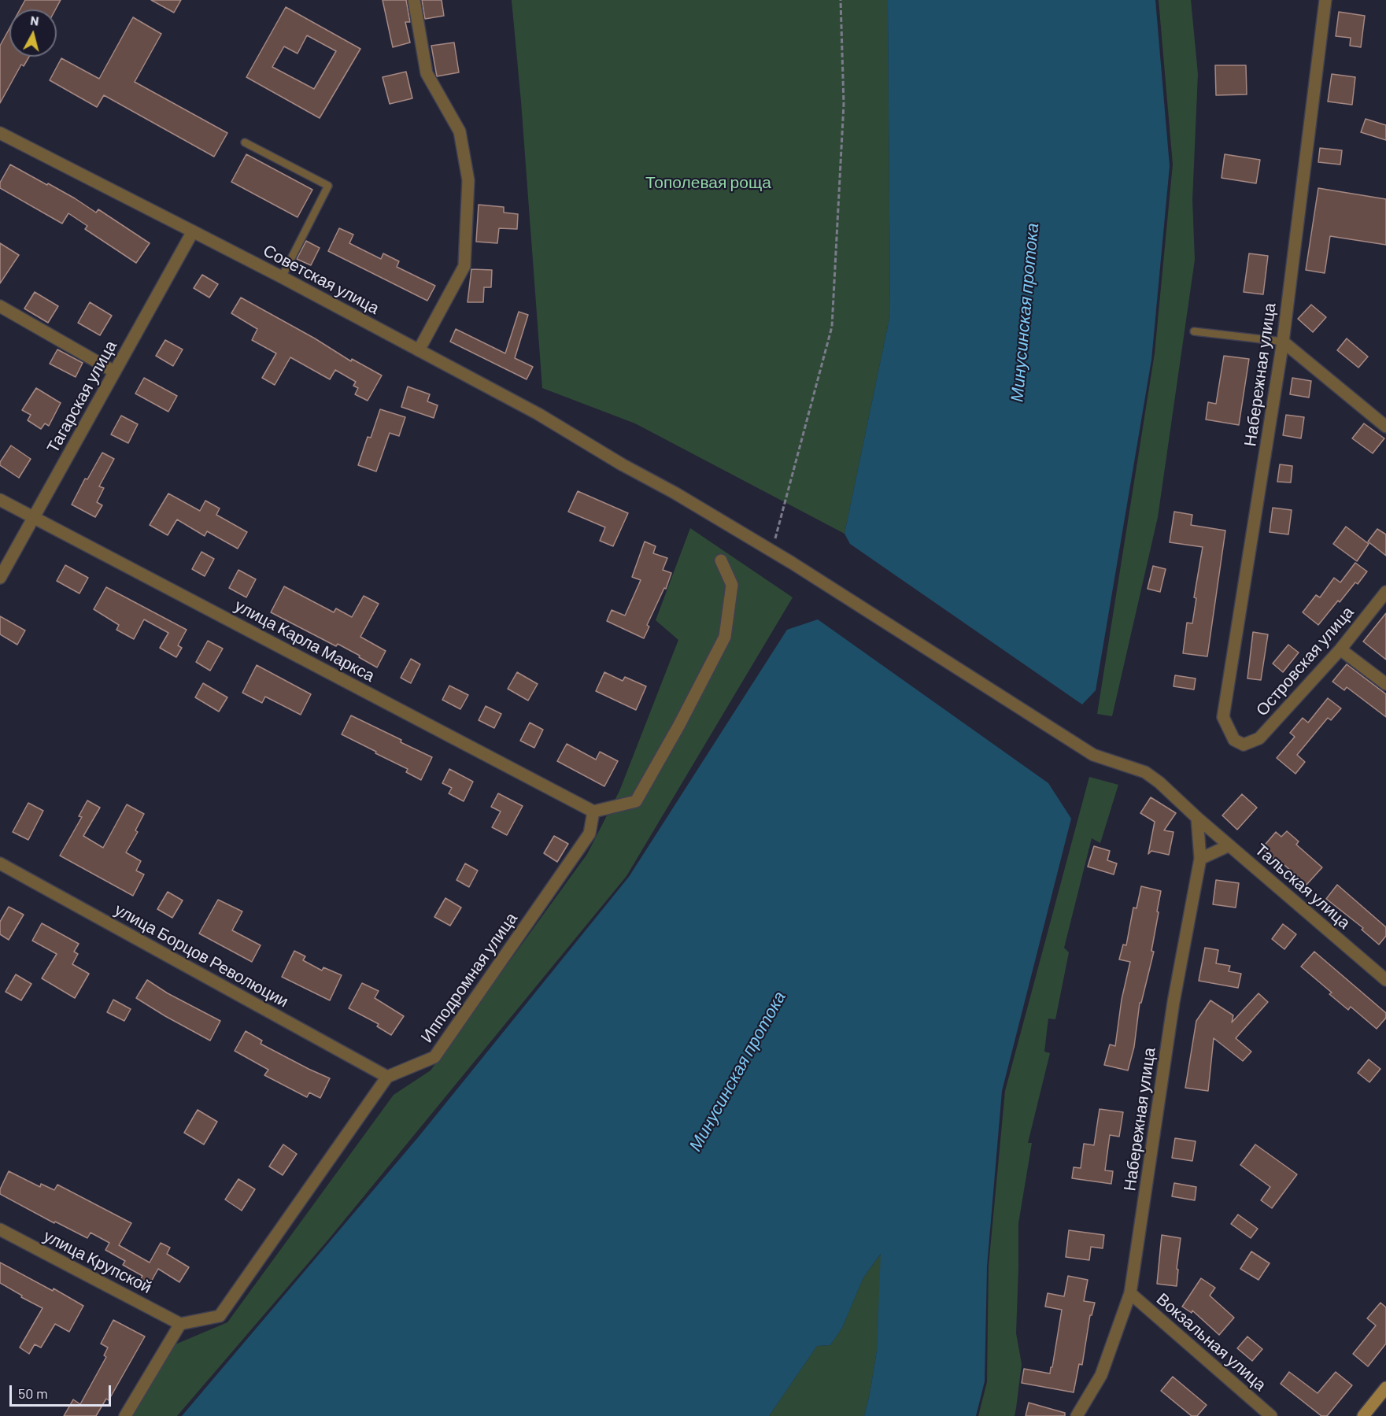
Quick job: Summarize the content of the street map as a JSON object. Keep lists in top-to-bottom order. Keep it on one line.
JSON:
{"streets":{"street":["Советская улица","Набережная улица","Тагарская улица","улица Карла Маркса","Островская улица","Тальская улица","улица Борцов Революции","Ипподромная улица","улица Крупской","Вокзальная улица"]},"crossings":[["Советская улица","Тагарская улица"],["Советская улица","Тальская улица"],["Набережная улица","Островская улица"],["Набережная улица","Тальская улица"],["Набережная улица","Вокзальная улица"],["Тагарская улица","улица Карла Маркса"],["улица Карла Маркса","Ипподромная улица"],["улица Борцов Революции","Ипподромная улица"]],"water":["Минусинская протока"],"parks":["Тополевая роща"],"scale_bar":"50 m","north":"top"}
